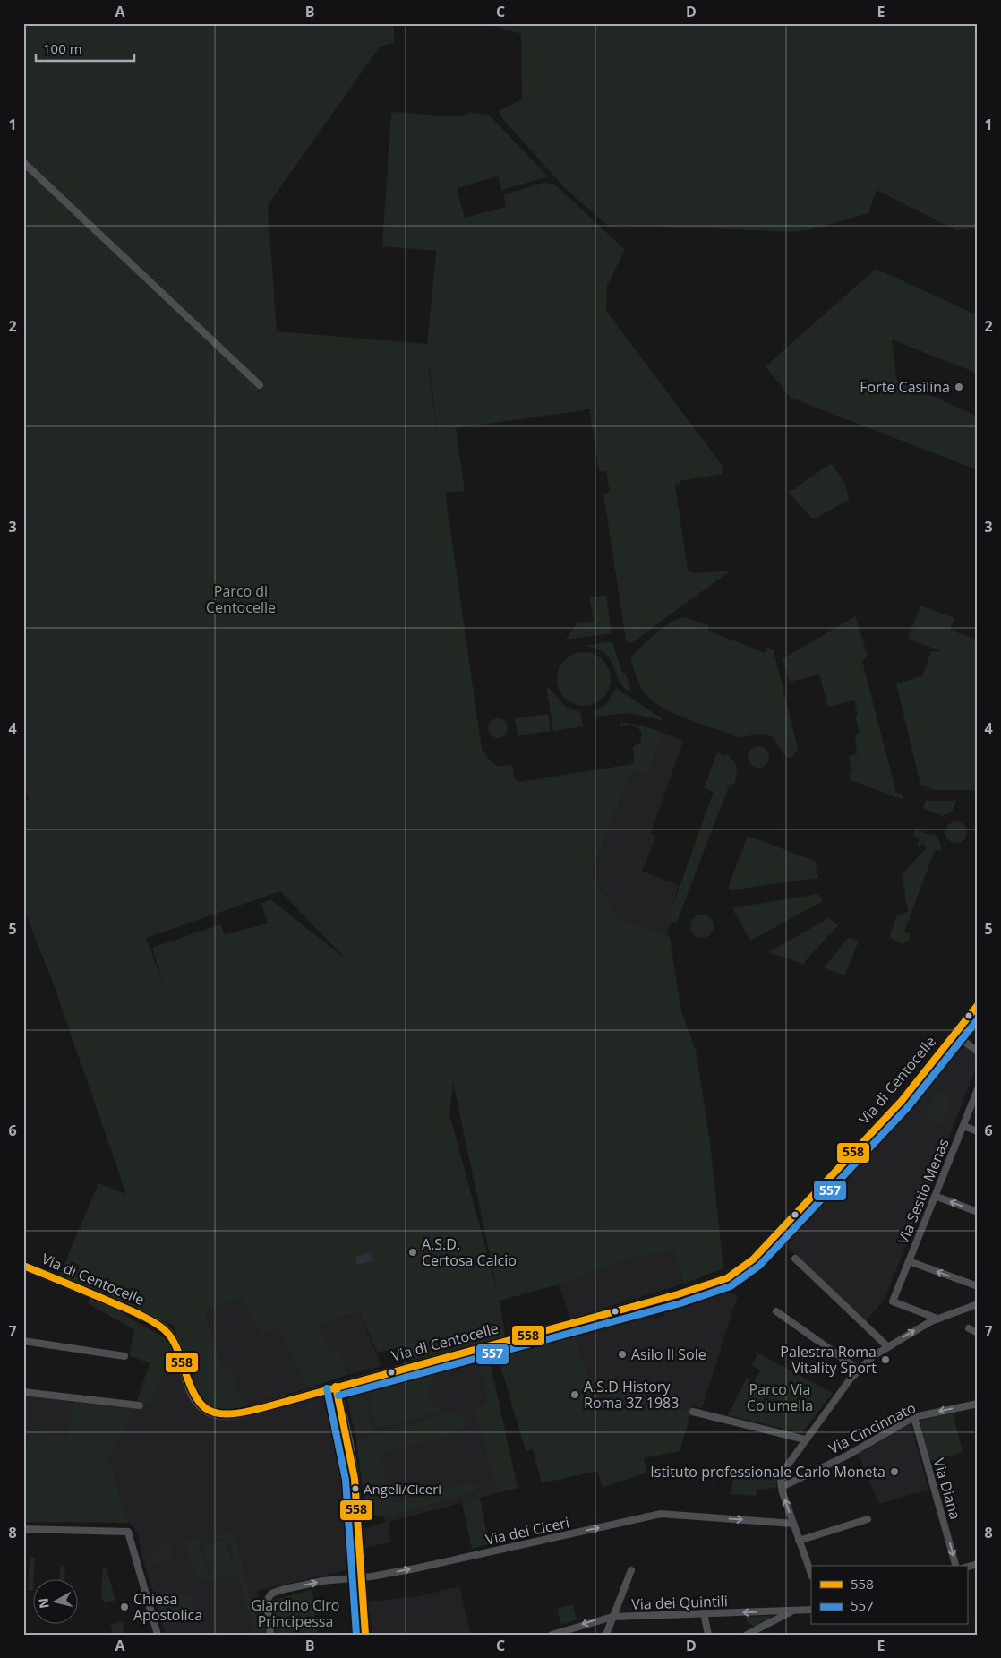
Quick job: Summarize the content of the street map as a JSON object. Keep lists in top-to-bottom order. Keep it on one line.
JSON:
{"streets":{"street":["Via di Centocelle","Via Sestio Menas","Via Cincinnato","Via Diana","Via dei Ciceri","Via dei Quintili"]},"crossings":[["Via Cincinnato","Via Diana"]],"one_way":["Via Diana","Via dei Ciceri"],"parks":["Parco di Centocelle","Parco Via Columella","Giardino Ciro Principessa"],"places":["Forte Casilina","A.S.D. Certosa Calcio","Asilo Il Sole","Palestra Roma Vitality Sport","A.S.D History Roma 3Z 1983","Istituto professionale Carlo Moneta","Angeli/Ciceri","Chiesa Apostolica"],"lines":["transit line 558","transit line 557"],"legend":["558","557"],"scale_bar":"100 m","north":"left","grid":{"columns":["A","B","C","D","E"],"rows":["1","2","3","4","5","6","7","8"]}}
